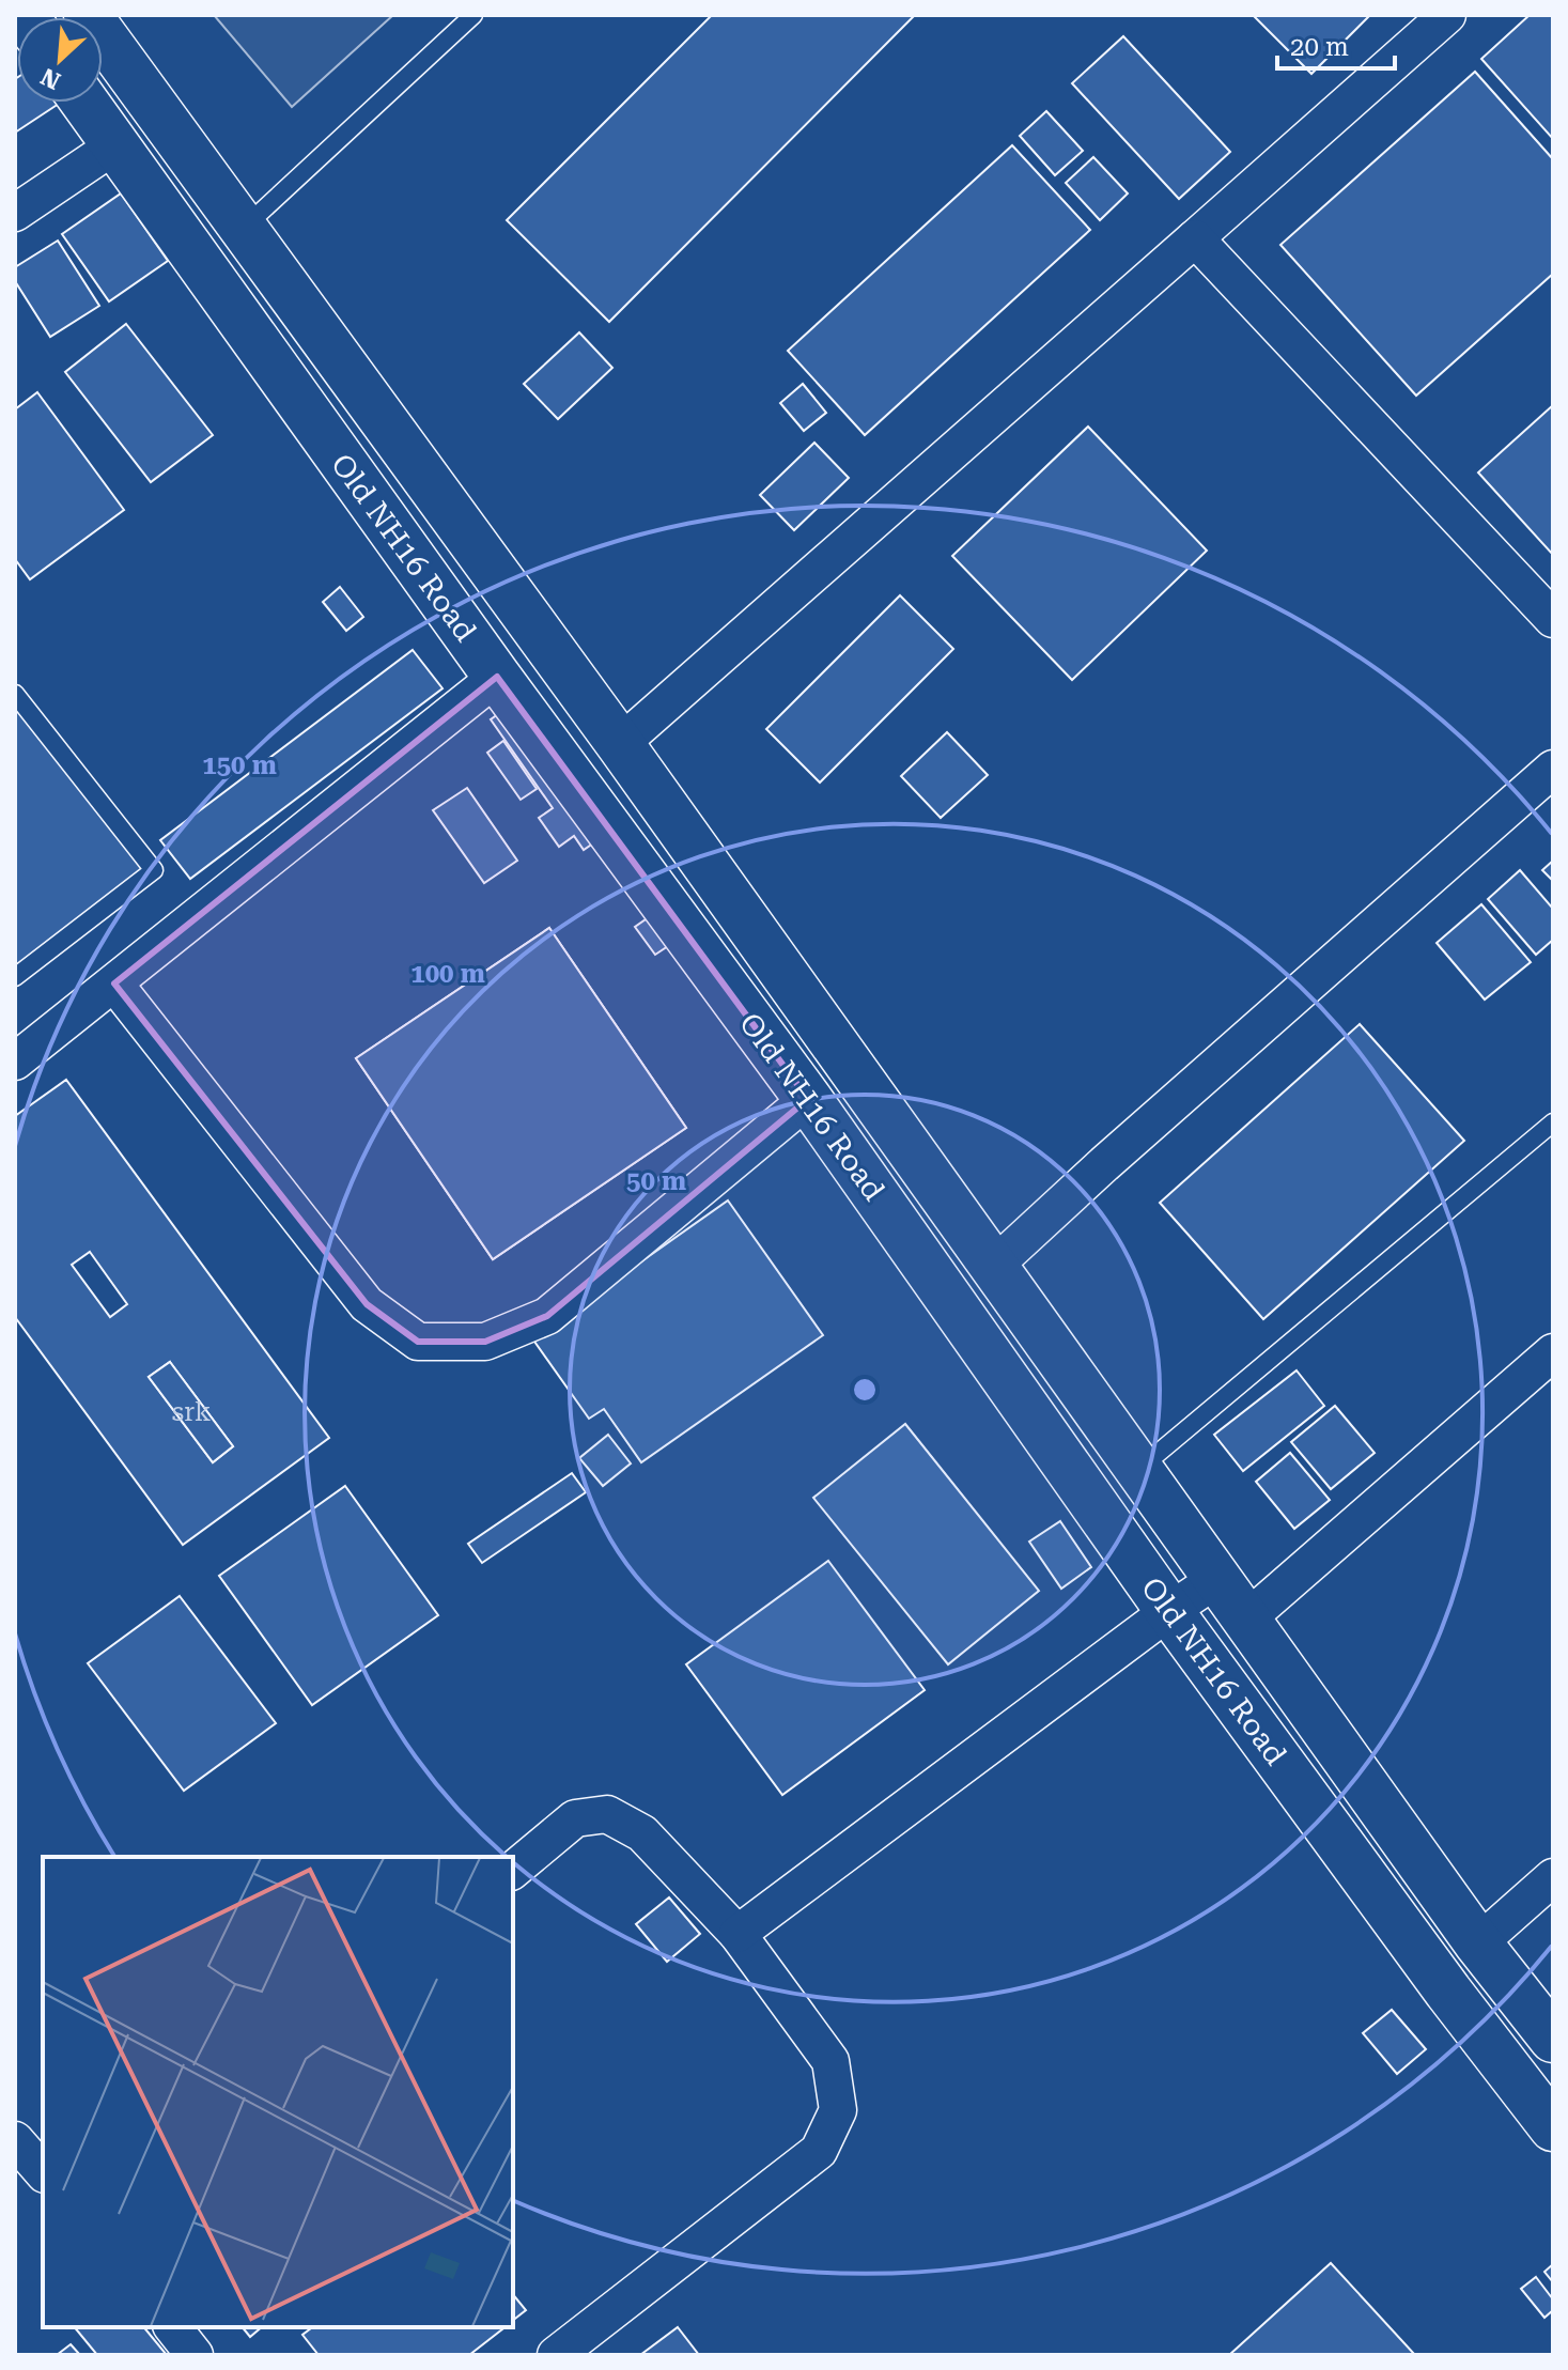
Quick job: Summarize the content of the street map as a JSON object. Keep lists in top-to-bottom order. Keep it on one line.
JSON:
{"streets":{"main road":["Old NH16 Road"]},"house_numbers":["srk"],"scale_bar":"20 m","north":"bottom left","rings":["150 m","100 m","50 m"]}
